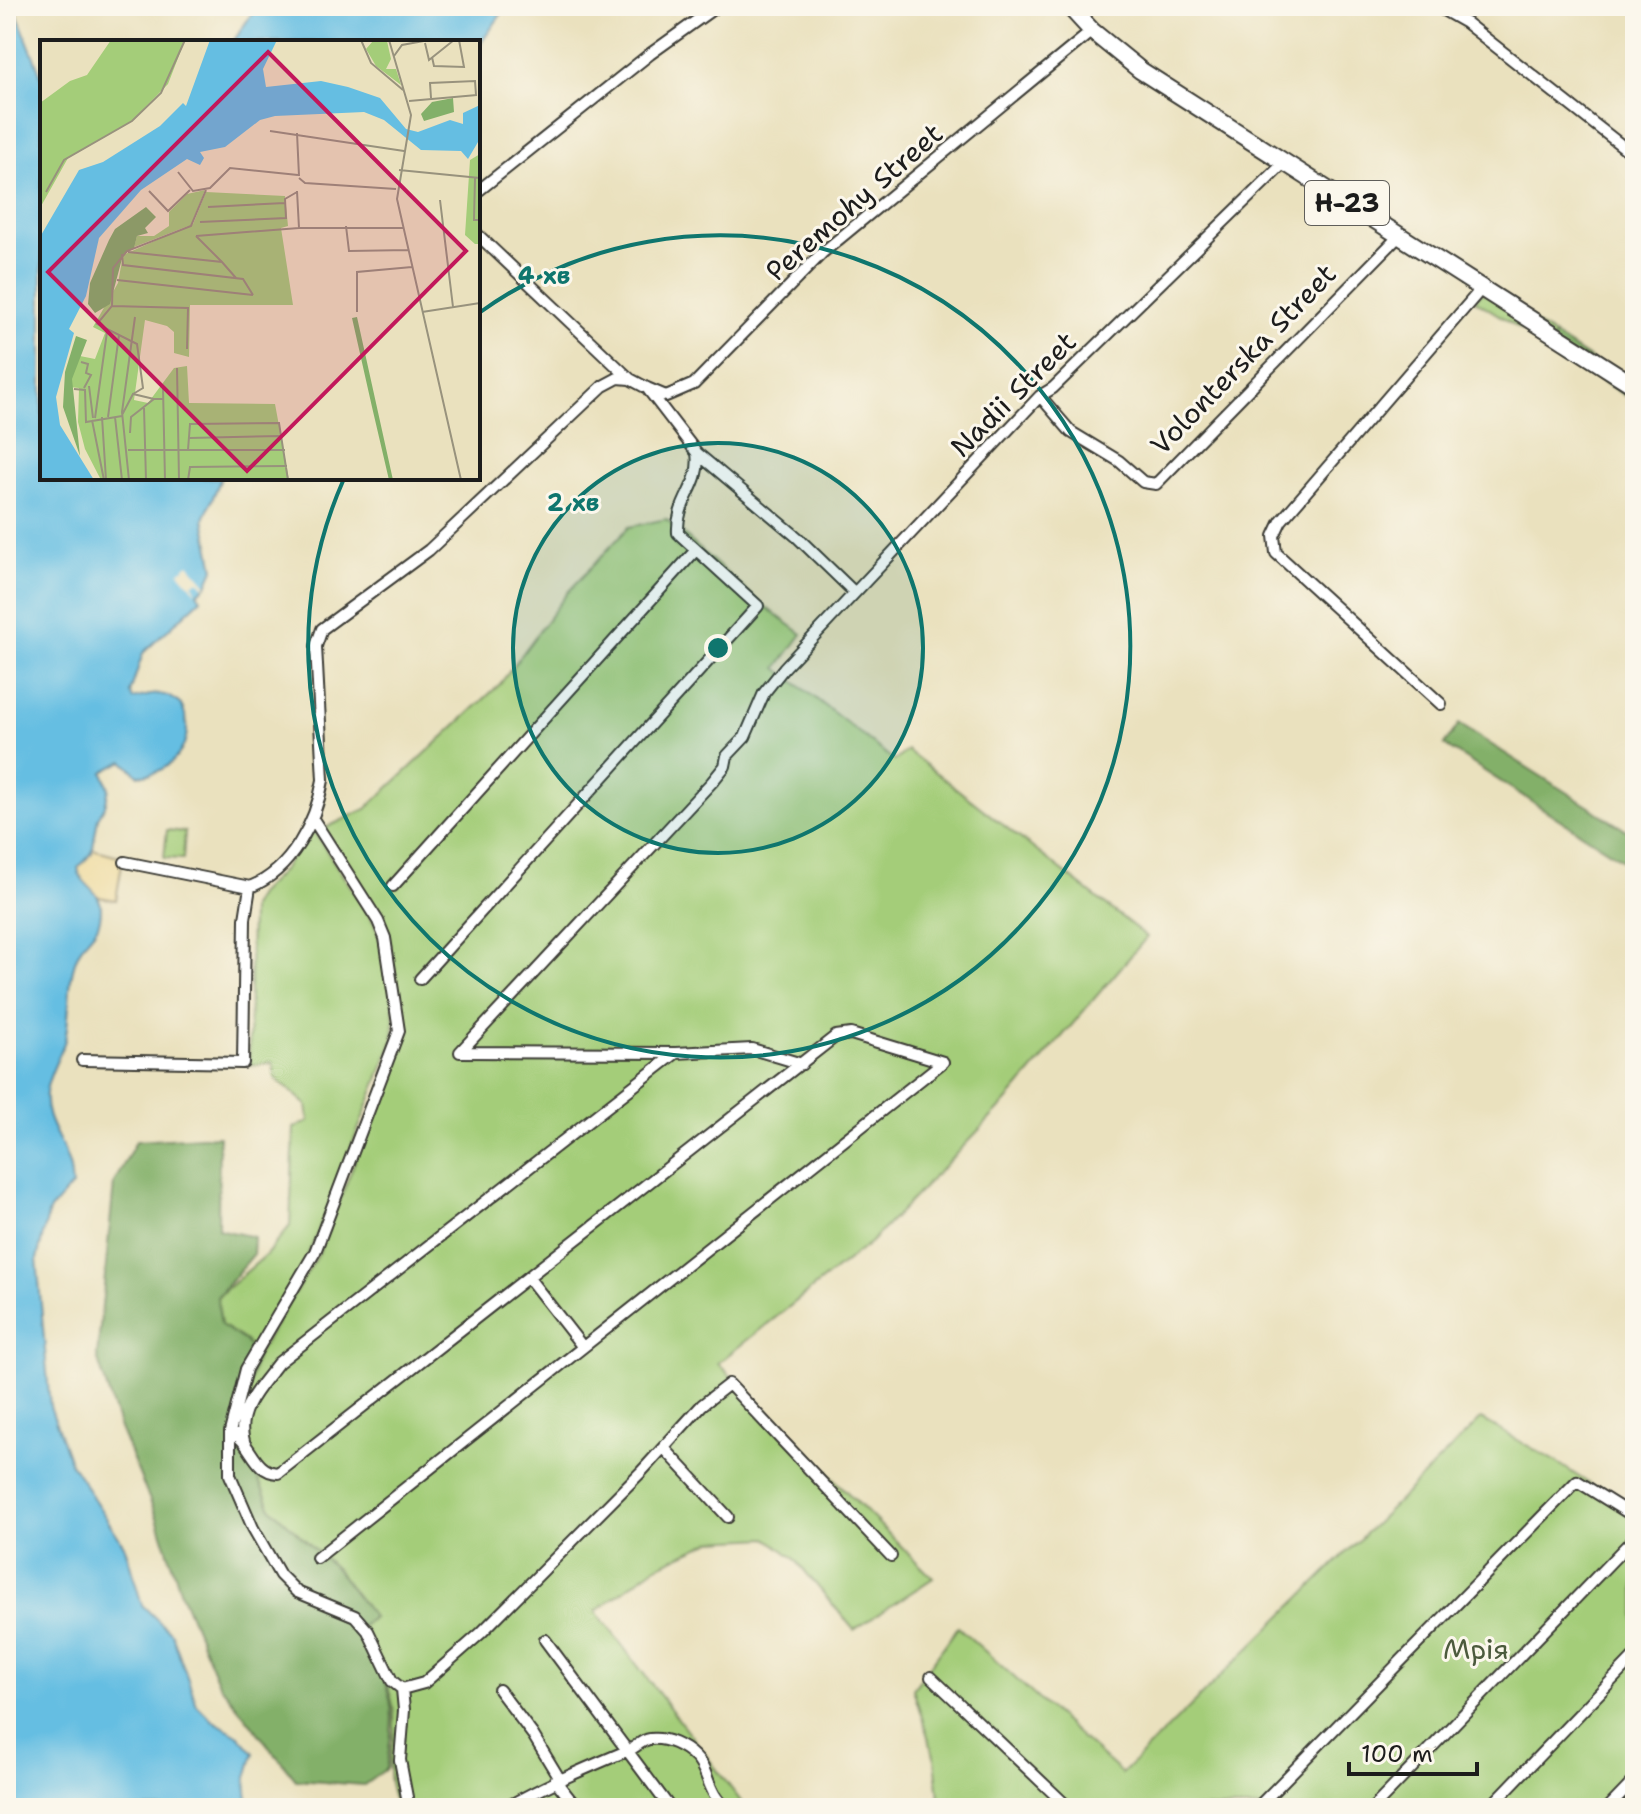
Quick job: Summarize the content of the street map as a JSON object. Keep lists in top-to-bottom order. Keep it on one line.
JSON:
{"streets":{"main road":["Н-23"],"street":["Peremohy Street","Volonterska Street","Nadii Street"]},"crossings":[["Peremohy Street","Н-23"],["Н-23","Volonterska Street"],["Н-23","Nadii Street"],["Volonterska Street","Nadii Street"]],"parks":["Мрія"],"scale_bar":"100 m","rings":["4 хв","2 хв"]}
